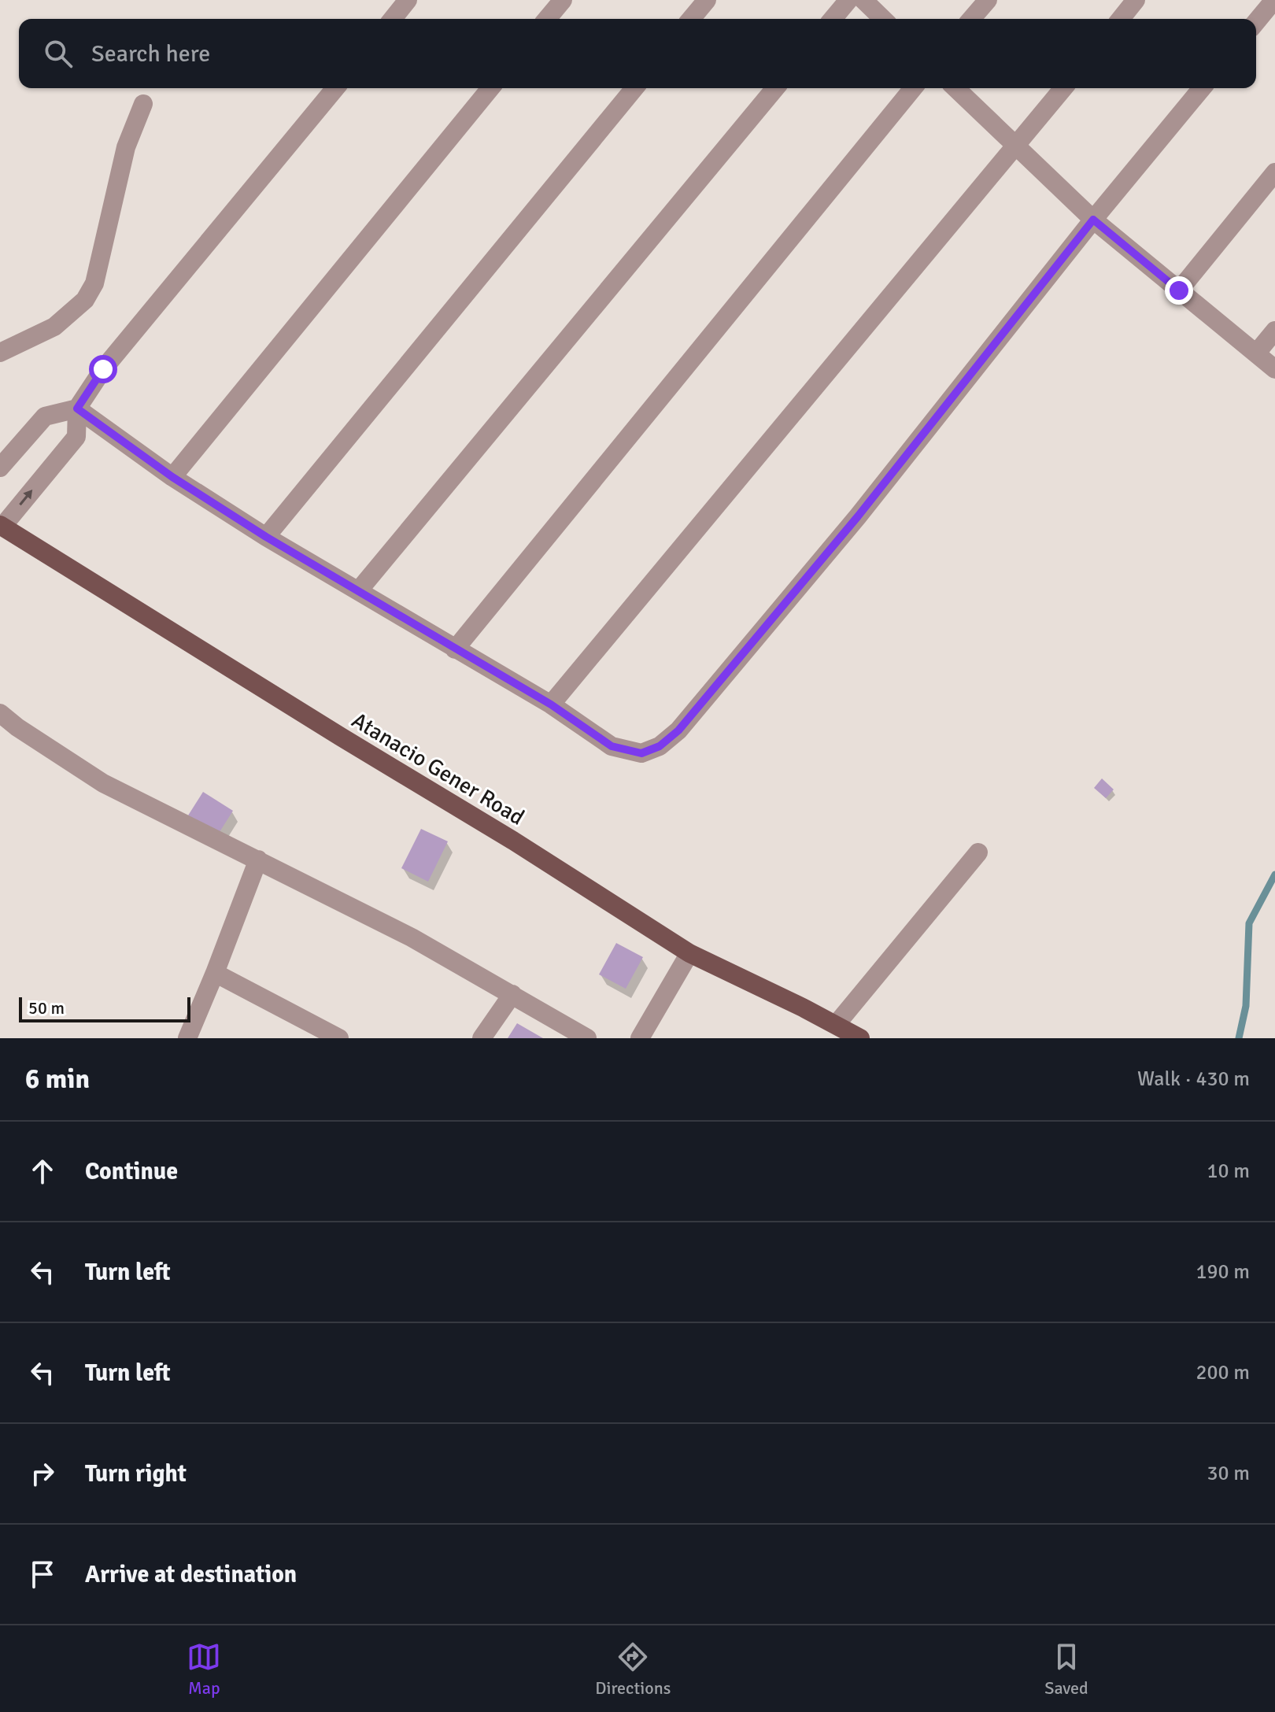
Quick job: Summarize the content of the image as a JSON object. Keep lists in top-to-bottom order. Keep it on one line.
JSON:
{"streets":{"main road":["Atanacio Gener Road"]},"scale_bar":"50 m","page":{"search":"Search here","scale":"50 m","heading":["6 min","Walk · 430 m"],"list":[["Continue","10 m"],["Turn left","190 m"],["Turn left","200 m"],["Turn right","30 m"],"Arrive at destination"],"nav":["Map","Directions","Saved"]}}
